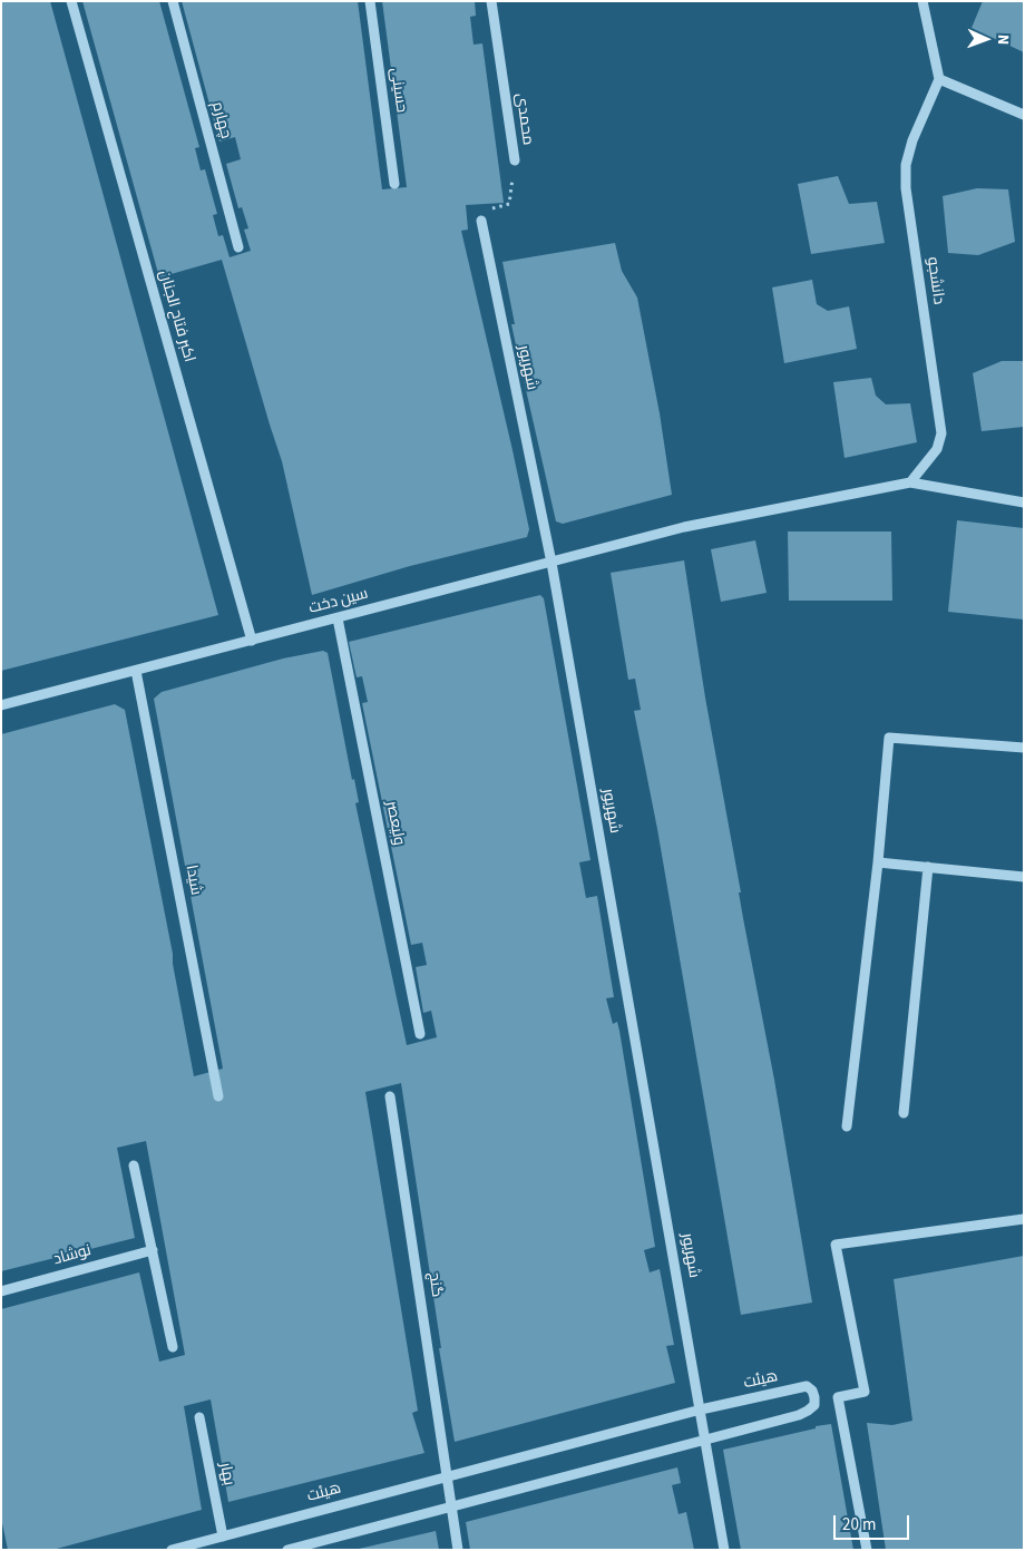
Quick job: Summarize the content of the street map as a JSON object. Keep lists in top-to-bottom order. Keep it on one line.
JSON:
{"streets":{"street":["حسینی","محمدی","چهارم","دانشجو","اکبر فتاح الجنان","شهریور","سین دخت","ولیعصر","شیدا","نوشاد","گنج","هیئت","بهار"]},"crossings":[["محمدی","شهریور"],["دانشجو","سین دخت"],["اکبر فتاح الجنان","سین دخت"],["شهریور","سین دخت"],["شهریور","هیئت"],["سین دخت","ولیعصر"],["سین دخت","شیدا"],["گنج","هیئت"],["هیئت","بهار"]],"scale_bar":"20 m","north":"right"}
